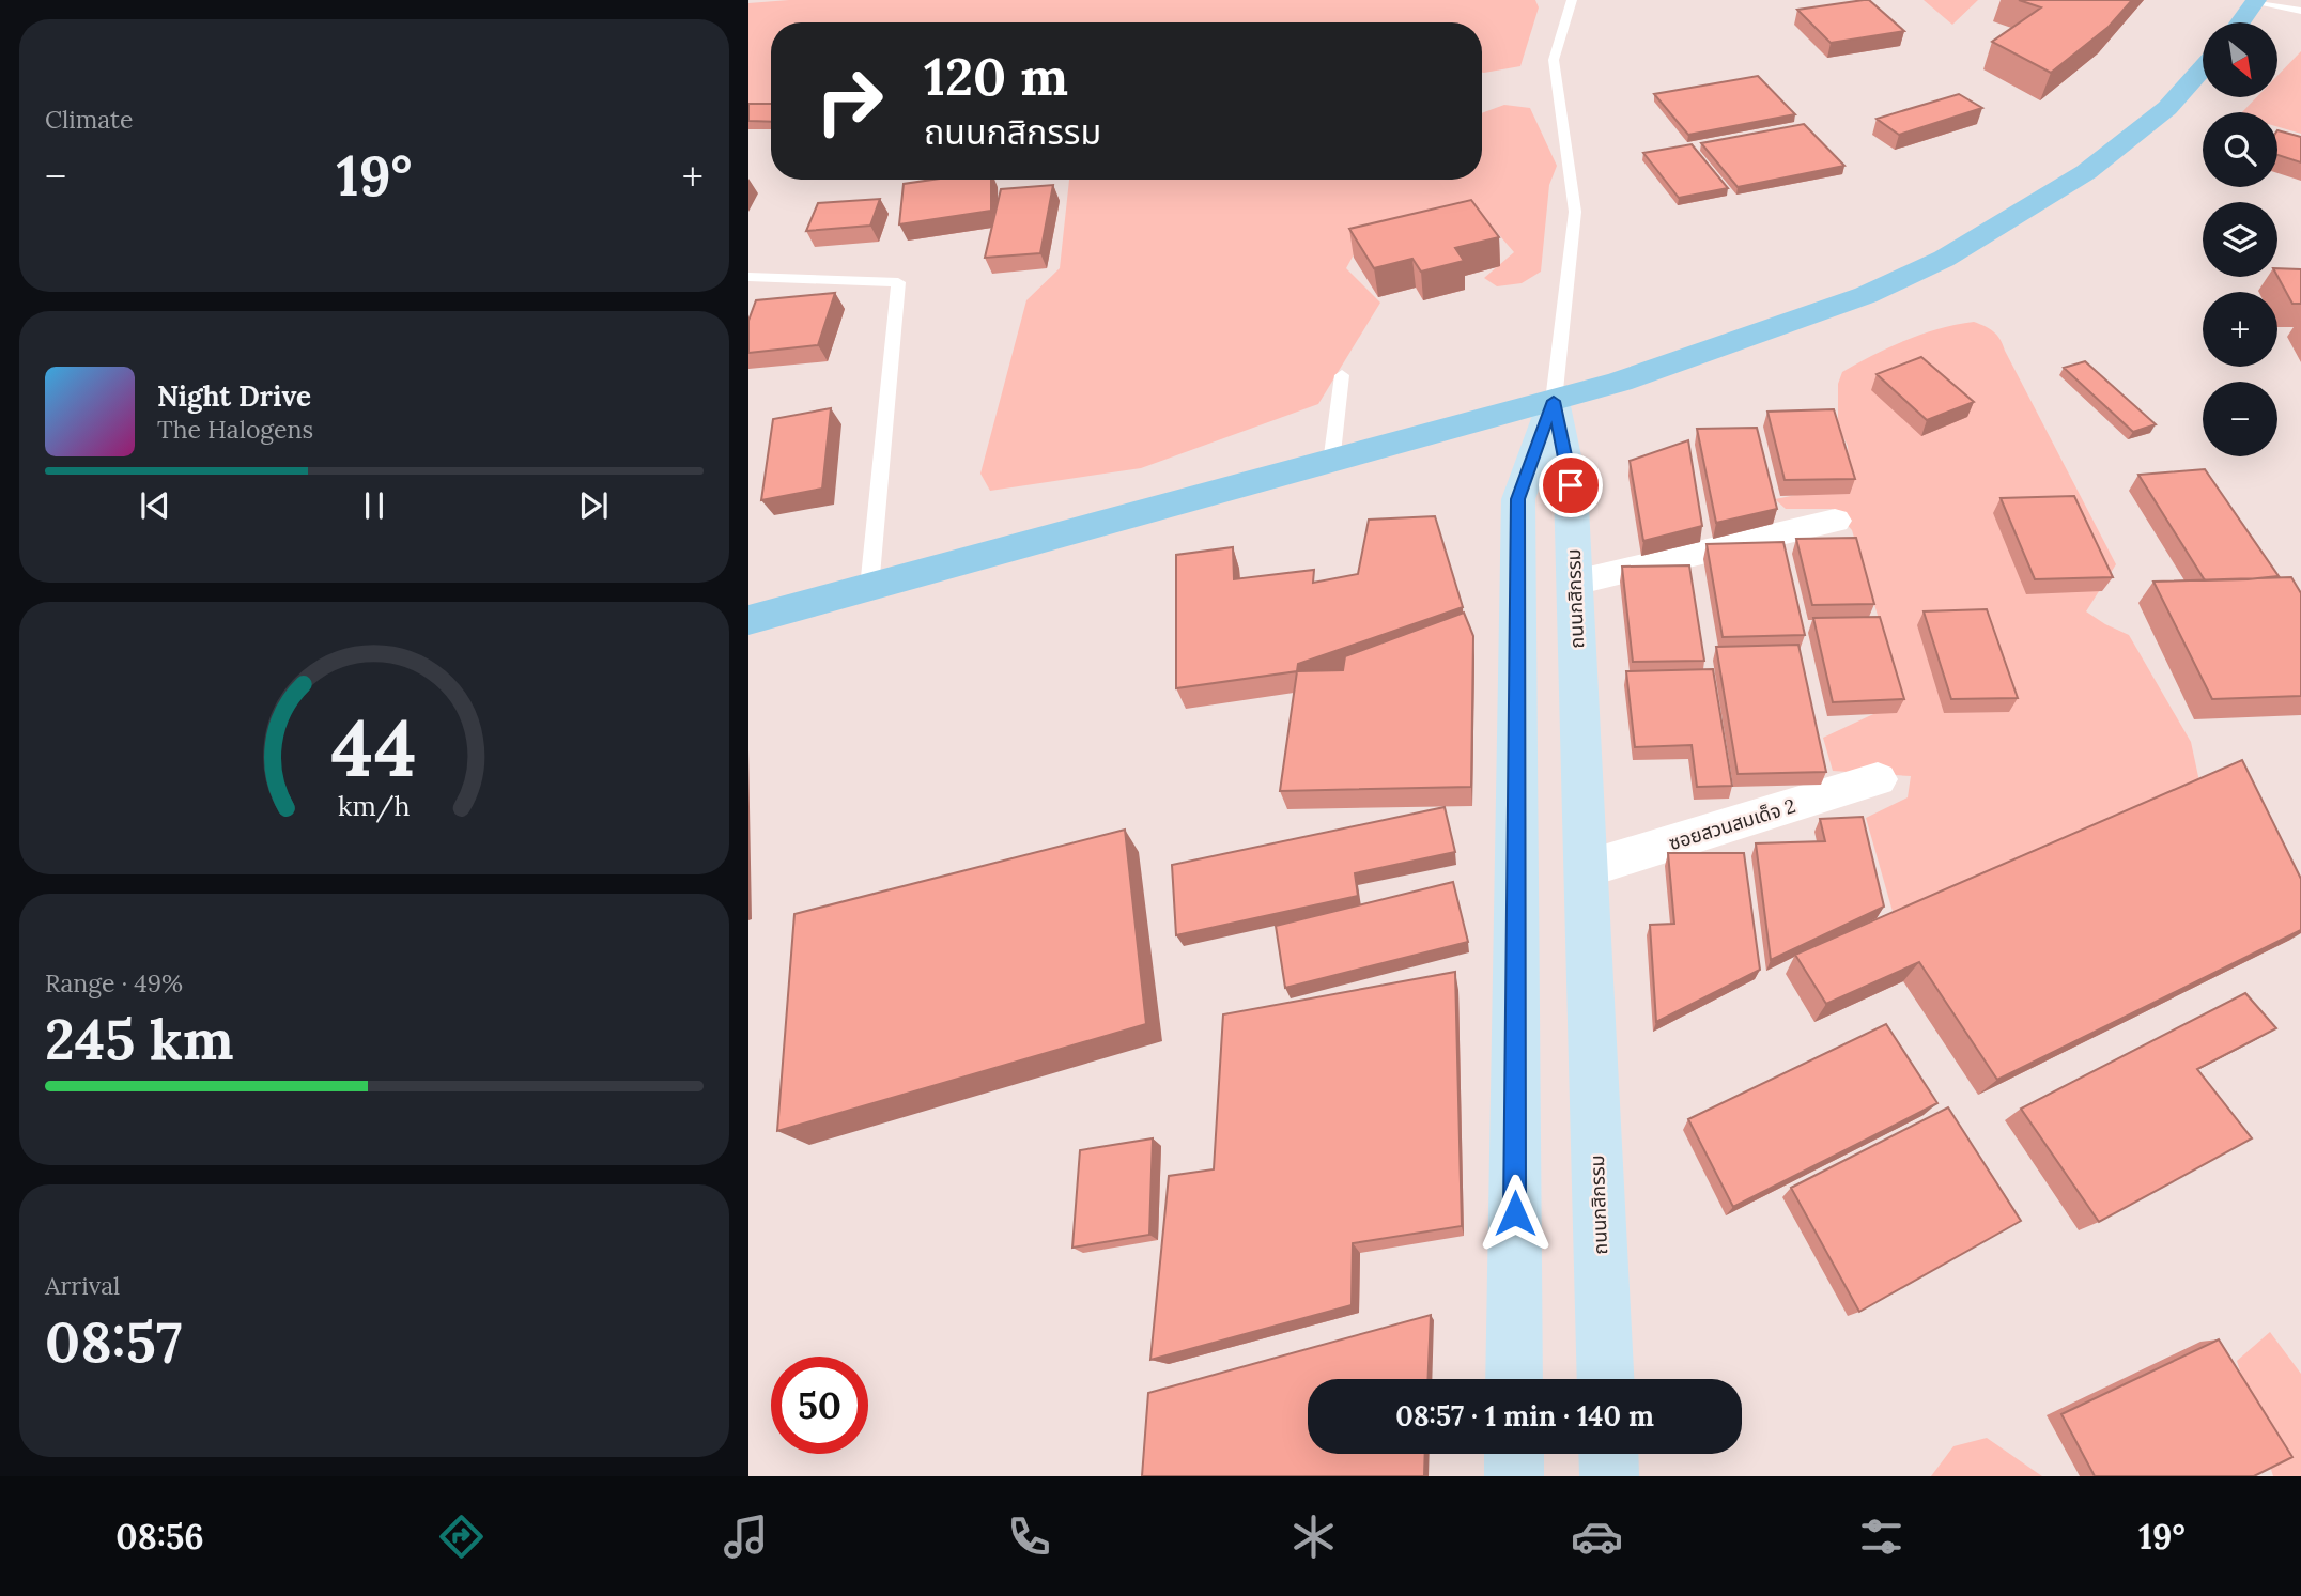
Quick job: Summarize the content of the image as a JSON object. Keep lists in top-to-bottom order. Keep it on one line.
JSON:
{"streets":{"main road":["ถนนกสิกรรม"],"street":["ซอยสวนสมเด็จ 2"]},"crossings":[["ถนนกสิกรรม","ซอยสวนสมเด็จ 2"]],"north":"bottom right","page":{"tile":["Climate",["Range · 49%","245 km"],["Arrival","08:57"]],"map_buttons":["+","−"],"turn":["120 m","ถนนกสิกรรม"],"heat":["−","19°","+"],"song":["Night Drive","The Halogens"],"limit":"50","trip":"08:57 · 1 min · 140 m","tabs":["08:56","19°"],"gauge":["44","km/h"]}}
